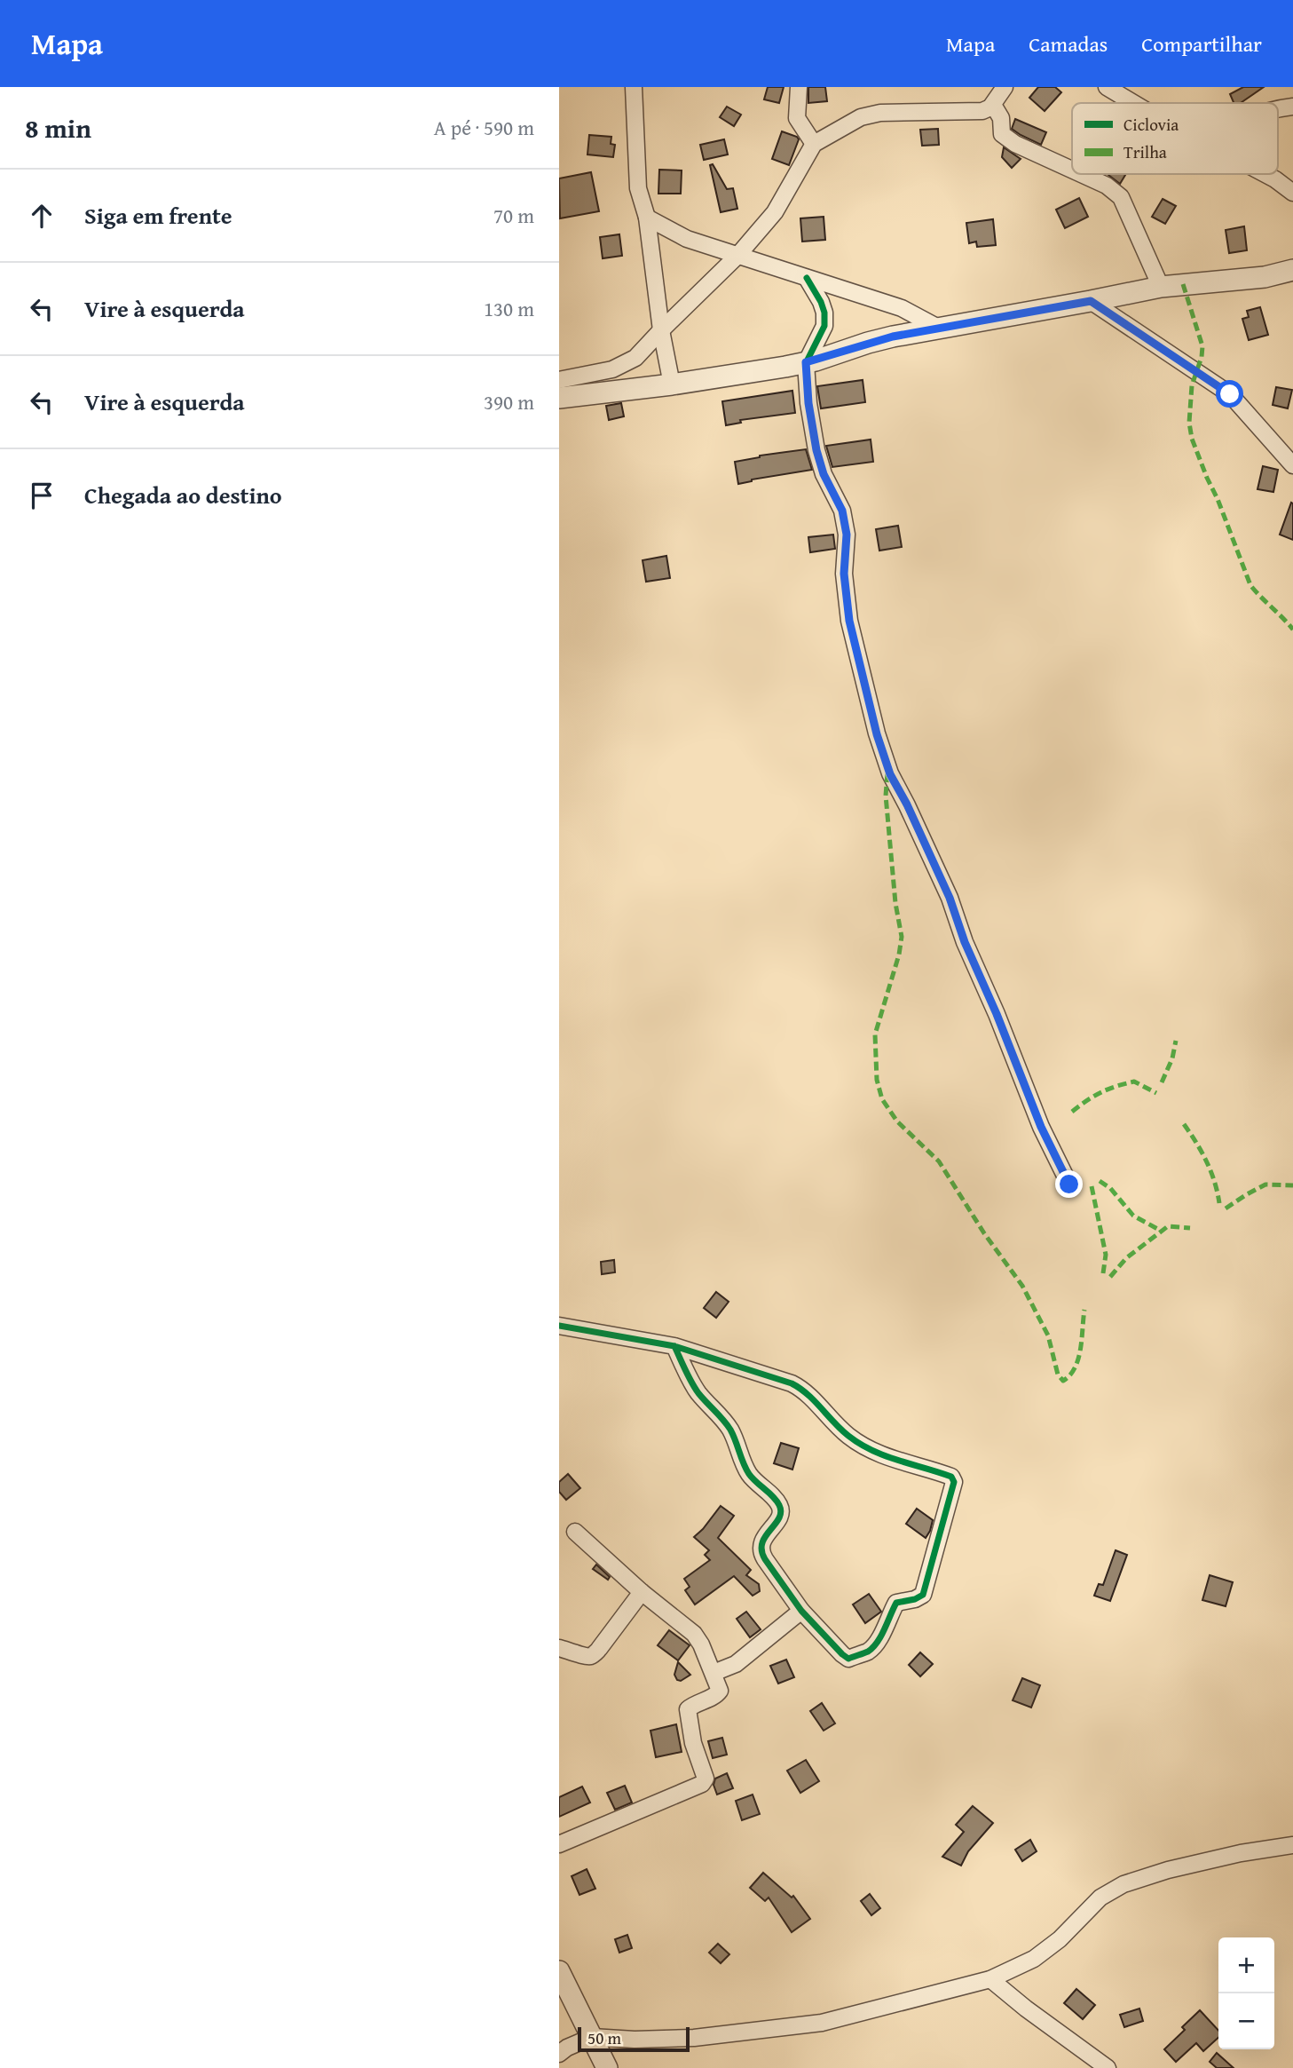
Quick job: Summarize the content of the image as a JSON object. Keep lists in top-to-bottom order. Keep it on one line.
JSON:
{"legend":["Ciclovia","Trilha"],"scale_bar":"50 m","page":{"header":"Mapa","nav":["Mapa","Camadas","Compartilhar"],"heading":["8 min","A pé · 590 m"],"list":[["Siga em frente","70 m"],["Vire à esquerda","130 m"],["Vire à esquerda","390 m"],"Chegada ao destino"],"map_buttons":["+","−"],"scale":"50 m"}}
